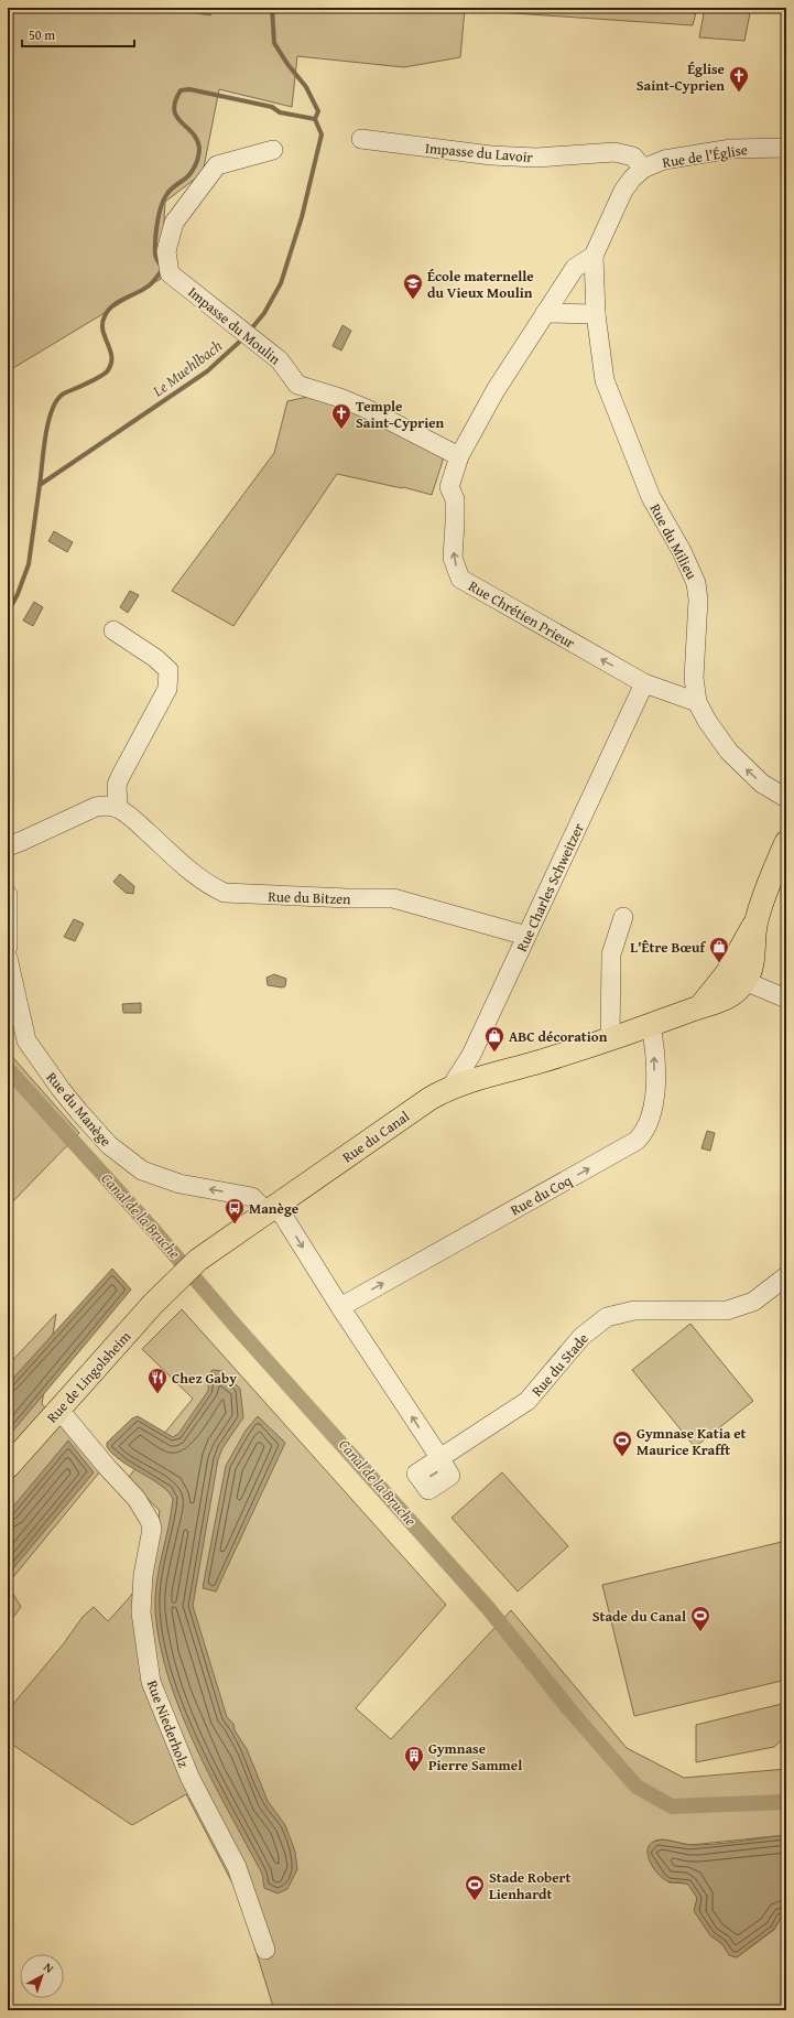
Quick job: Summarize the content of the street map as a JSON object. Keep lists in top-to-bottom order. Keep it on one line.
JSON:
{"streets":{"main road":["Rue du Canal","Rue de Lingolsheim"],"street":["Impasse du Lavoir","Rue de l'Église","Impasse du Moulin","Rue du Milieu","Rue Chrétien Prieur","Rue Charles Schweitzer","Rue du Bitzen","Rue du Manège","Rue du Coq","Rue du Stade","Rue Niederholz"]},"crossings":[["Impasse du Lavoir","Rue de l'Église"],["Rue de l'Église","Rue du Milieu"],["Impasse du Moulin","Rue Chrétien Prieur"],["Rue du Milieu","Rue Chrétien Prieur"],["Rue Chrétien Prieur","Rue Charles Schweitzer"],["Rue Charles Schweitzer","Rue du Bitzen"],["Rue Charles Schweitzer","Rue du Canal"],["Rue du Manège","Rue du Canal"],["Rue du Canal","Rue du Coq"],["Rue du Canal","Rue de Lingolsheim"],["Rue du Coq","Rue du Stade"],["Rue de Lingolsheim","Rue Niederholz"]],"one_way":["Rue Chrétien Prieur","Rue du Manège","Rue du Coq"],"water":["Le Muehlbach","Canal de la Bruche"],"places":{"church":["Église Saint-Cyprien","Temple Saint-Cyprien"],"school or university":["École maternelle du Vieux Moulin"],"shop":["L'Être Bœuf","ABC décoration"],"bus stop":["Manège"],"restaurant":["Chez Gaby"],"sports":["Gymnase Katia et Maurice Krafft","Stade du Canal","Stade Robert Lienhardt"],"building":["Gymnase Pierre Sammel"]},"scale_bar":"50 m","north":"top right"}
